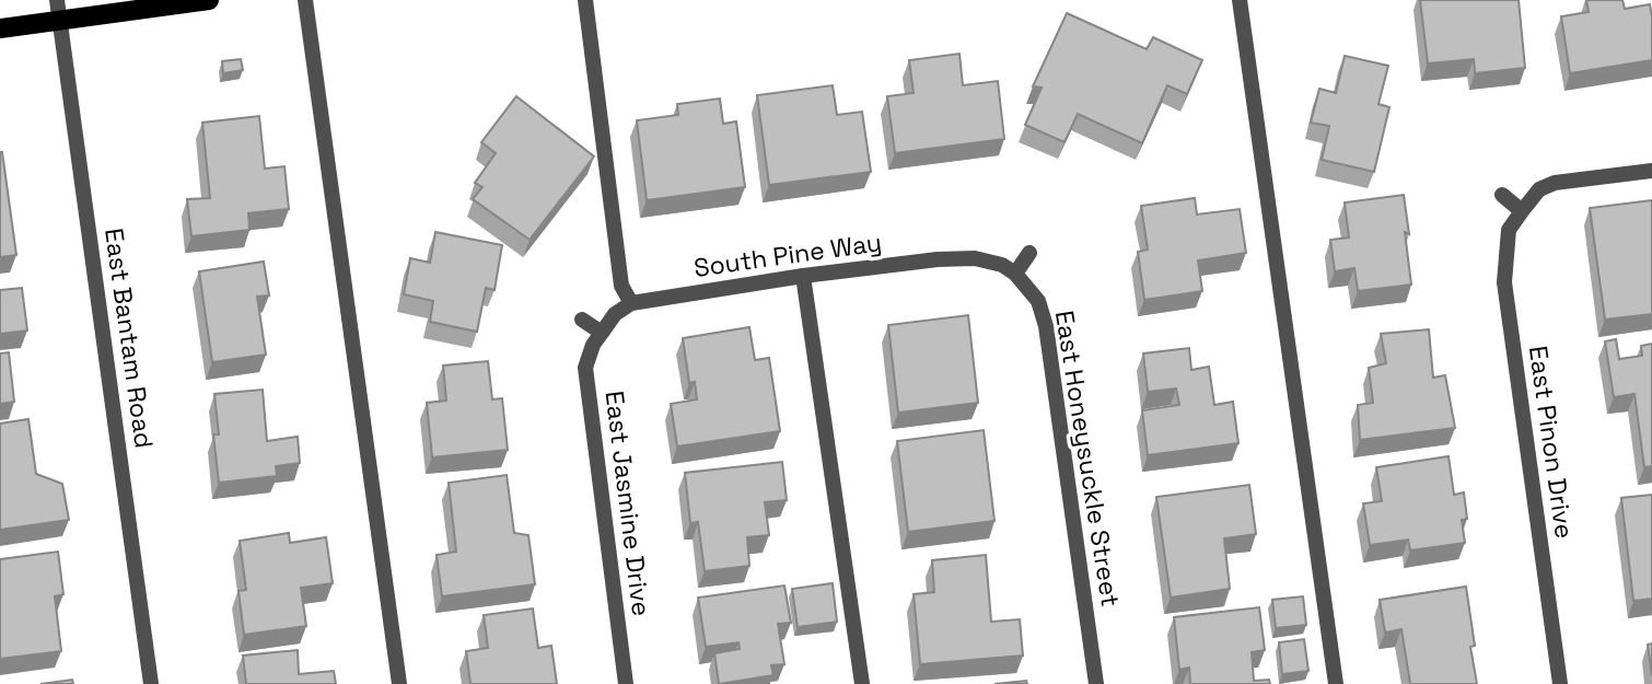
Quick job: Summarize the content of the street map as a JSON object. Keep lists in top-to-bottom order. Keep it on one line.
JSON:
{"streets":{"street":["South Pine Way","East Bantam Road","East Pinon Drive","East Honeysuckle Street","East Jasmine Drive"]},"crossings":[["South Pine Way","East Honeysuckle Street"]]}
